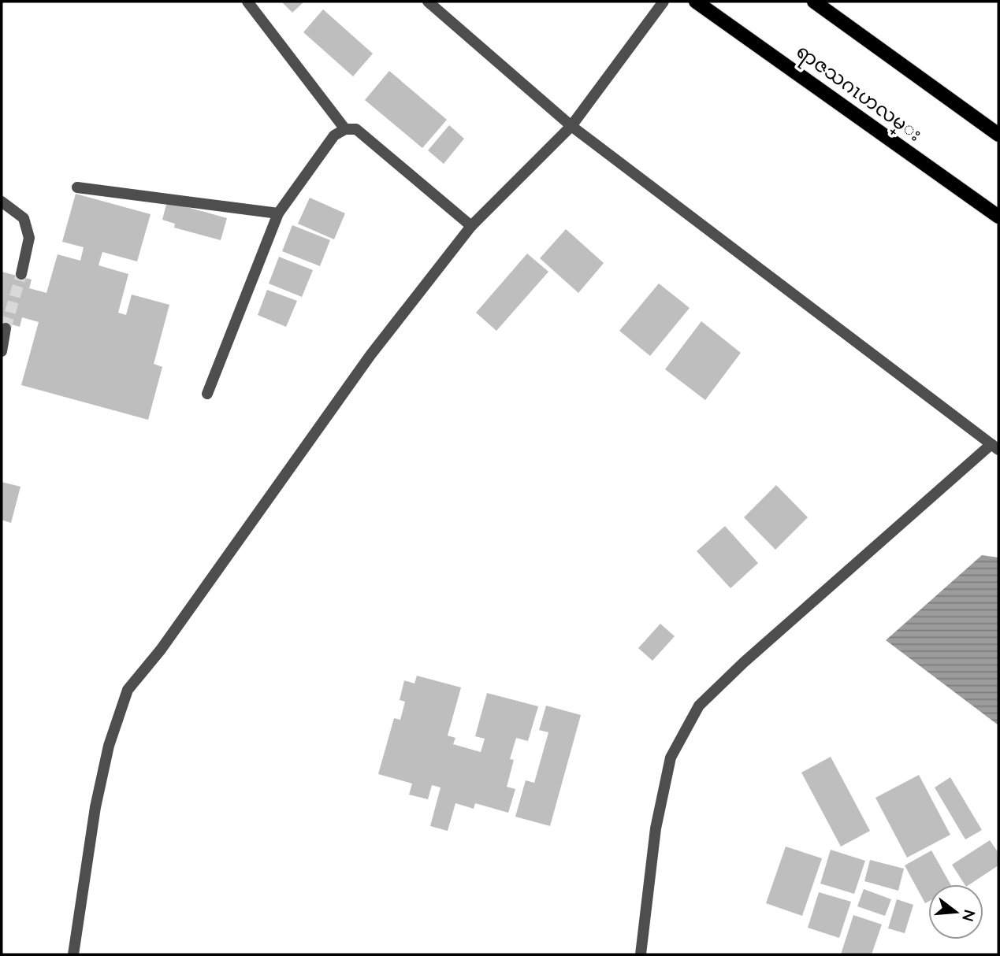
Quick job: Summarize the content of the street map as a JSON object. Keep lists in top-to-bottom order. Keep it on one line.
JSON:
{"streets":{"main road":["ရာဇသဂၤဟလမ္း"]},"north":"right"}
